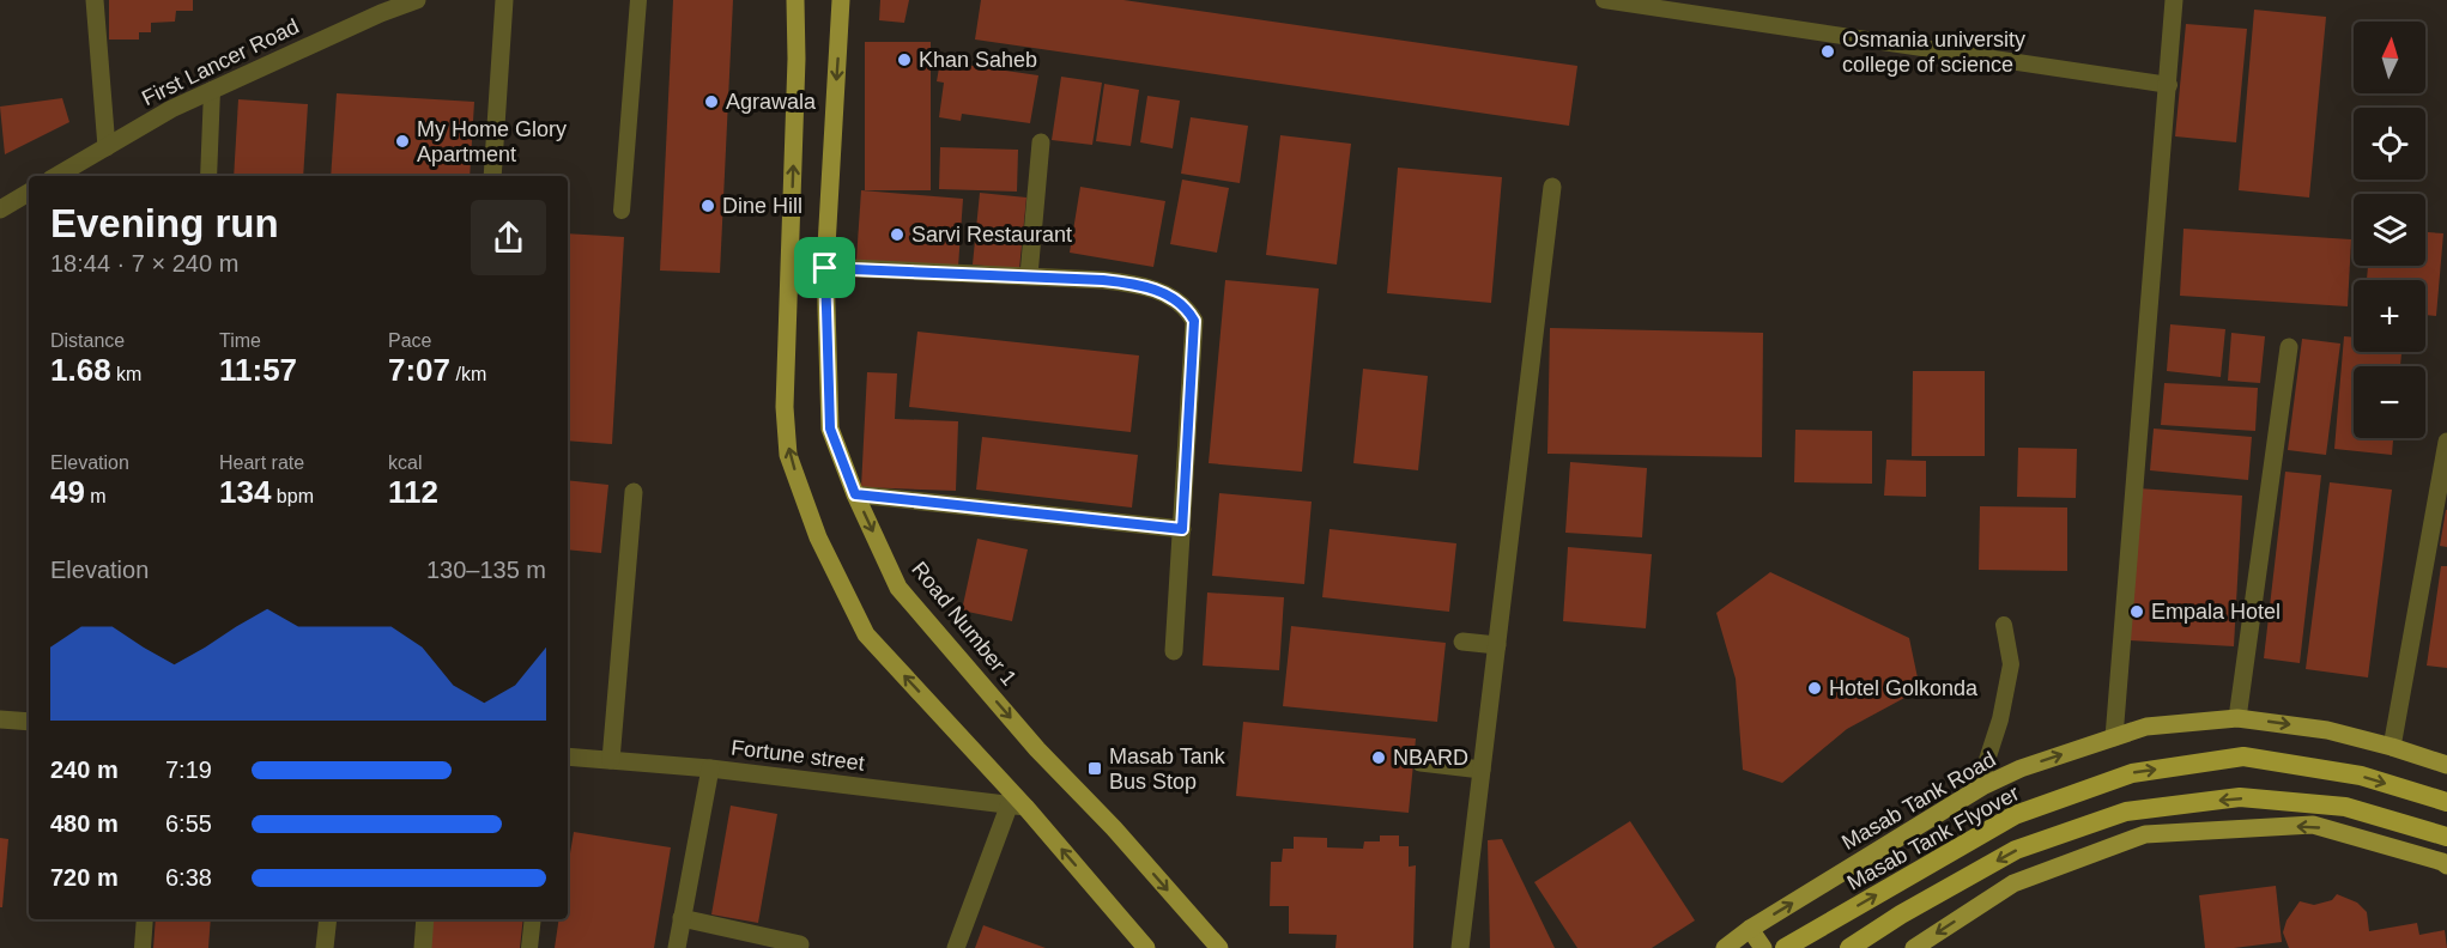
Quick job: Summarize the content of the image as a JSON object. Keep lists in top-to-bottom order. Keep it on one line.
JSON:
{"streets":{"highway":["Masab Tank Flyover"],"main road":["Road Number 1","Masab Tank Road"],"street":["First Lancer Road","Fortune street"]},"places":{"other":["Osmania university college of science","Khan Saheb","Agrawala","My Home Glory Apartment","Dine Hill","Sarvi Restaurant","Empala Hotel","Hotel Golkonda","NBARD"],"transit":["Masab Tank Bus Stop"]},"north":"top","page":{"map_buttons":["+","−"],"heading":["Evening run","18:44 · 7 × 240 m"],"stats":[["Distance","1.68 km"],["Time","11:57"],["Pace","7:07 /km"],["Elevation","49 m"],["Heart rate","134 bpm"],["kcal","112"]],"chart":["Elevation","130–135 m"],"list":[{"name":"240 m","note":"7:19"},{"name":"480 m","note":"6:55"},{"name":"720 m","note":"6:38"}]}}
